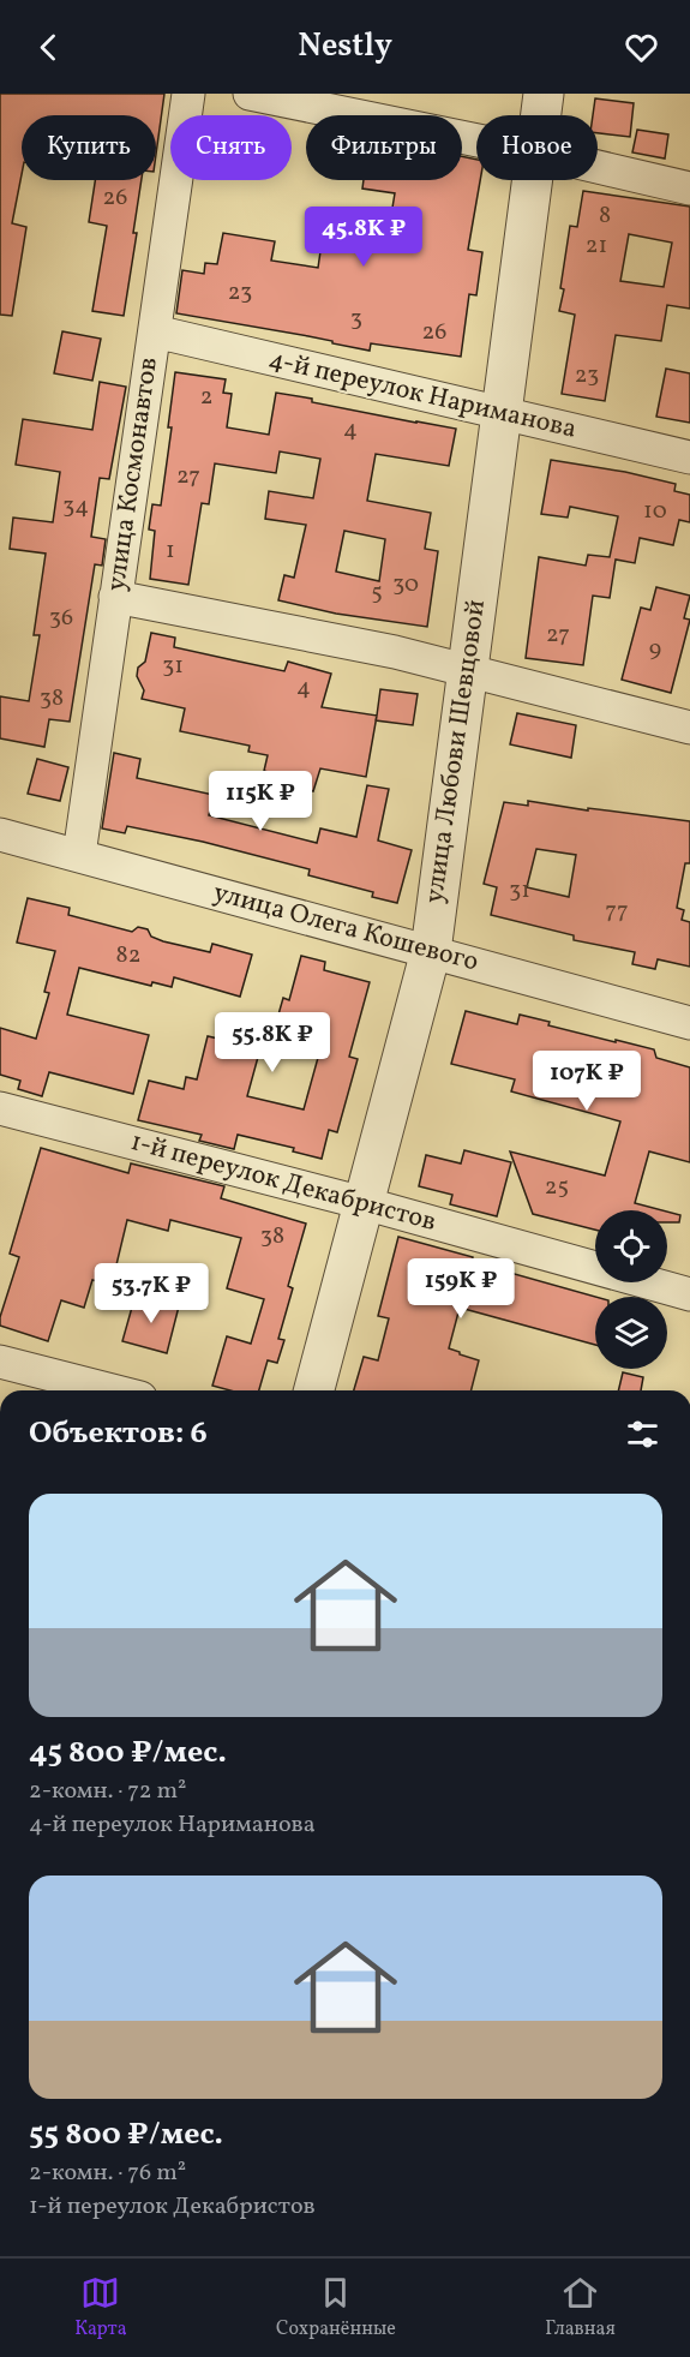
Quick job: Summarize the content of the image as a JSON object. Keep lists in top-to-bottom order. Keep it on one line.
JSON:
{"streets":{"street":["4-й переулок Нариманова","улица Космонавтов","улица Любови Шевцовой","улица Олега Кошевого","1-й переулок Декабристов"]},"crossings":[["4-й переулок Нариманова","улица Космонавтов"],["4-й переулок Нариманова","улица Любови Шевцовой"],["улица Космонавтов","улица Олега Кошевого"],["улица Любови Шевцовой","улица Олега Кошевого"],["улица Любови Шевцовой","1-й переулок Декабристов"]],"house_numbers":["26","8","21","23","3","26","23","2","4","27","34","10","1","30","5","36","27","9","31","4","38","31","77","82","25","38"],"page":{"header":"Nestly","chip":["Купить","Снять","Фильтры","Новое"],"price":["45.8K ₽","115K ₽","55.8K ₽","107K ₽","159K ₽","53.7K ₽"],"heading":"Объектов: 6","list":[{"name":"45 800 ₽/мес.","note":"2-комн. · 72 m² · 4-й переулок Нариманова"},{"name":"55 800 ₽/мес.","note":"2-комн. · 76 m² · 1-й переулок Декабристов"}],"tabs":["Карта","Сохранённые","Главная"]}}
